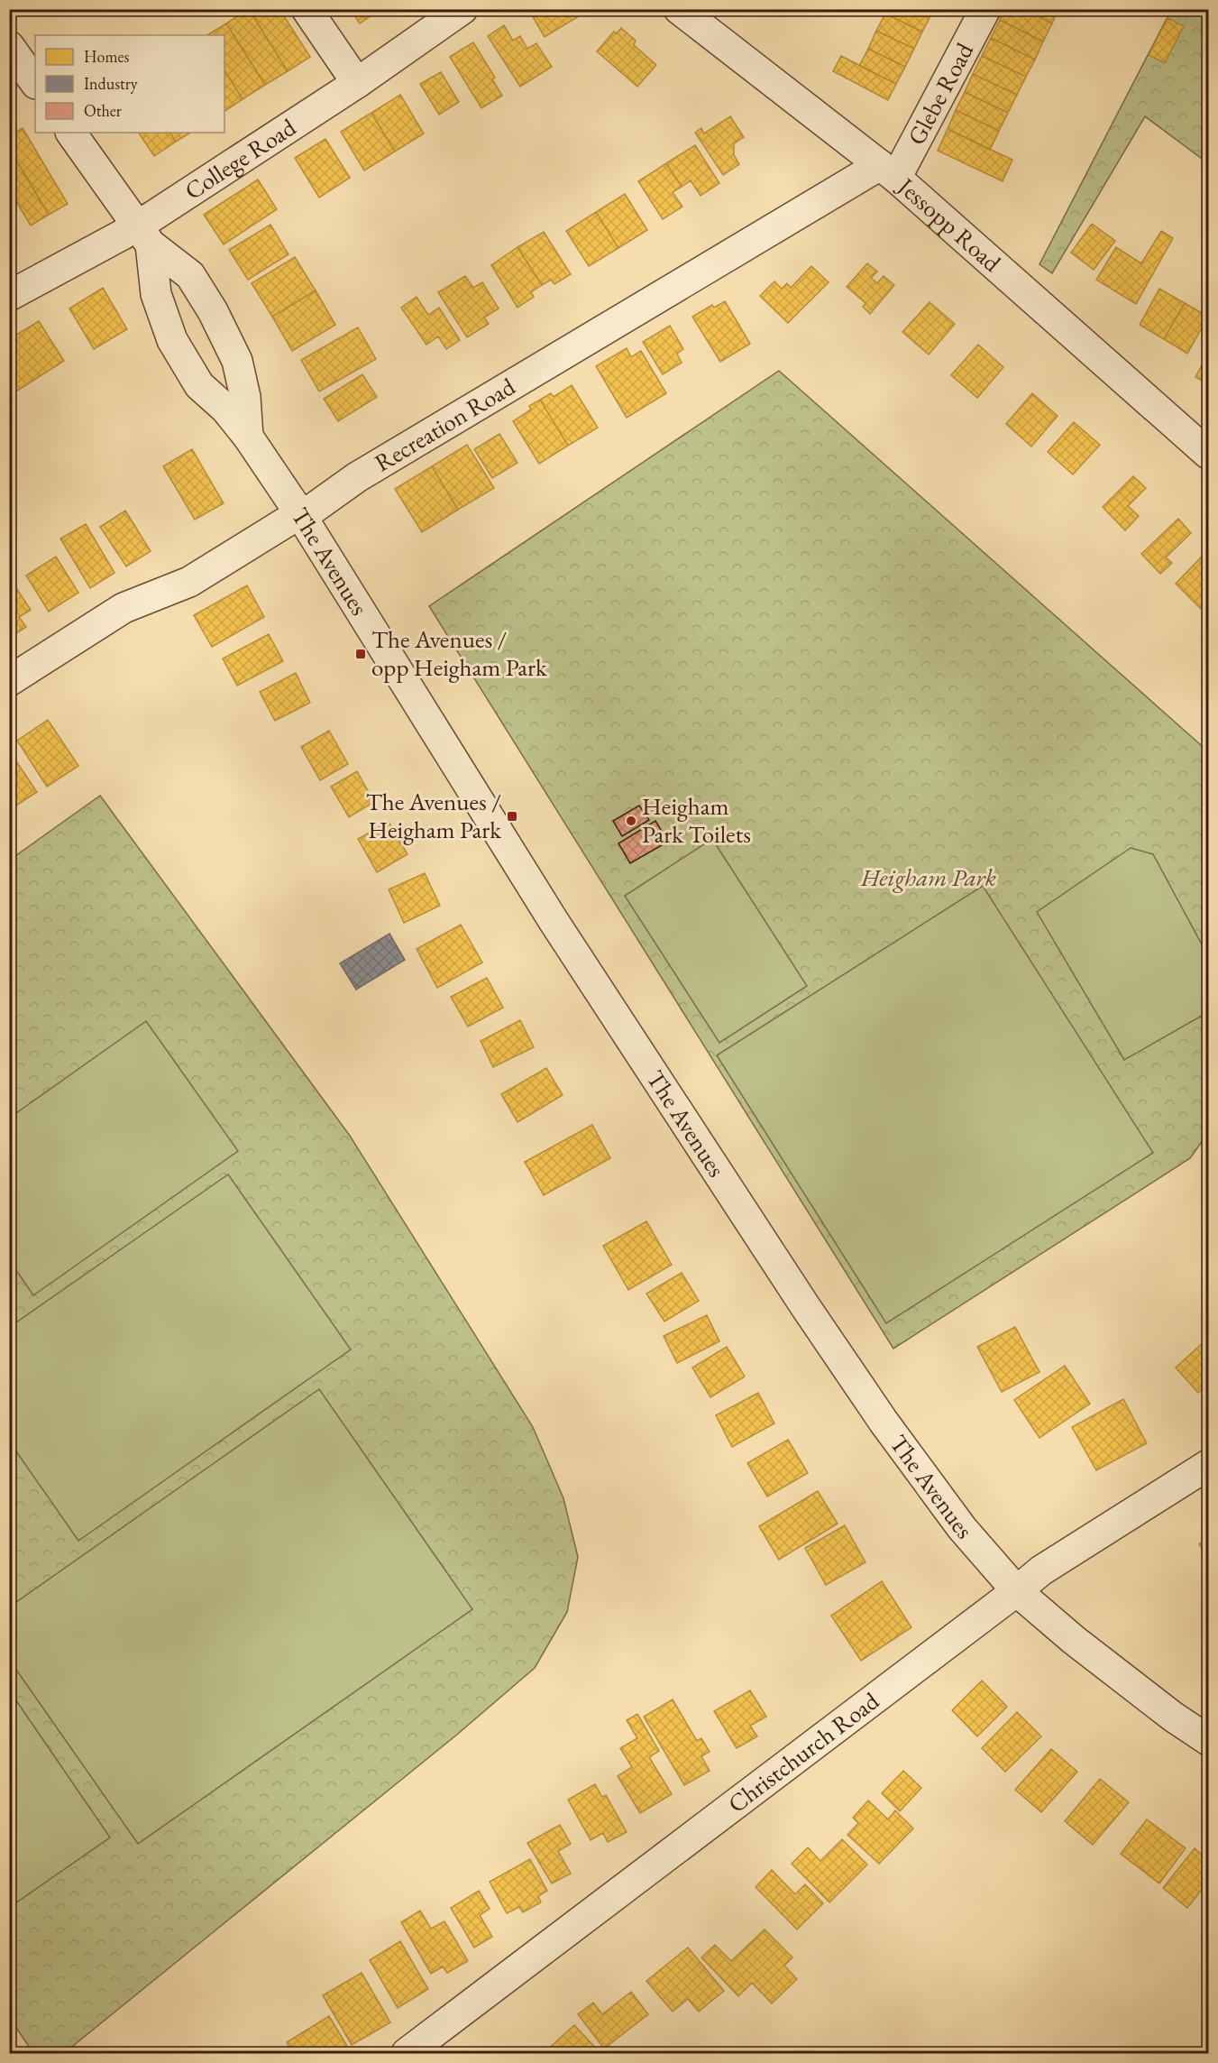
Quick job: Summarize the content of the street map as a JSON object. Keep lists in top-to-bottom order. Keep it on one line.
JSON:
{"streets":{"street":["Glebe Road","College Road","Jessopp Road","Recreation Road","The Avenues","Christchurch Road"]},"crossings":[["Glebe Road","Jessopp Road"],["Glebe Road","Recreation Road"],["College Road","The Avenues"],["Jessopp Road","Recreation Road"],["Recreation Road","The Avenues"],["The Avenues","Christchurch Road"]],"parks":["Heigham Park"],"places":{"transit":["The Avenues / opp Heigham Park","The Avenues / Heigham Park"],"other":["Heigham Park Toilets"]},"legend":["Homes","Industry","Other"]}
